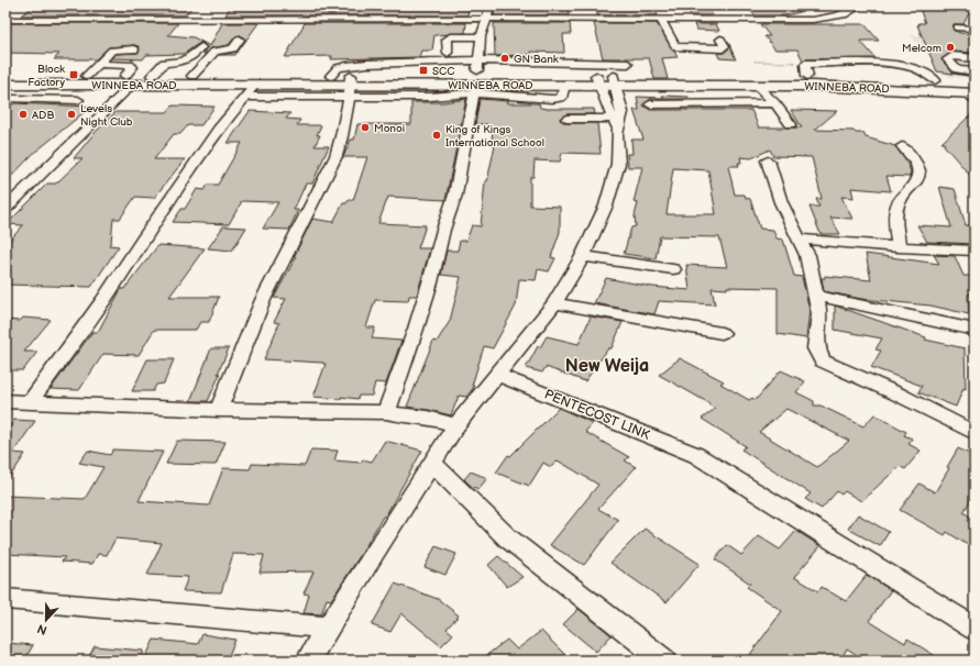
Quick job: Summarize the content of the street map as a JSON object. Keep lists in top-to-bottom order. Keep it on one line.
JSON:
{"streets":{"highway":["WINNEBA ROAD"],"street":["PENTECOST LINK"]},"districts":["New Weija"],"places":{"other":["Melcom","GN Bank","ADB","Levels Night Club","Monoi","King of Kings International School"],"transit":["SCC","Block Factory"]},"north":"bottom"}
